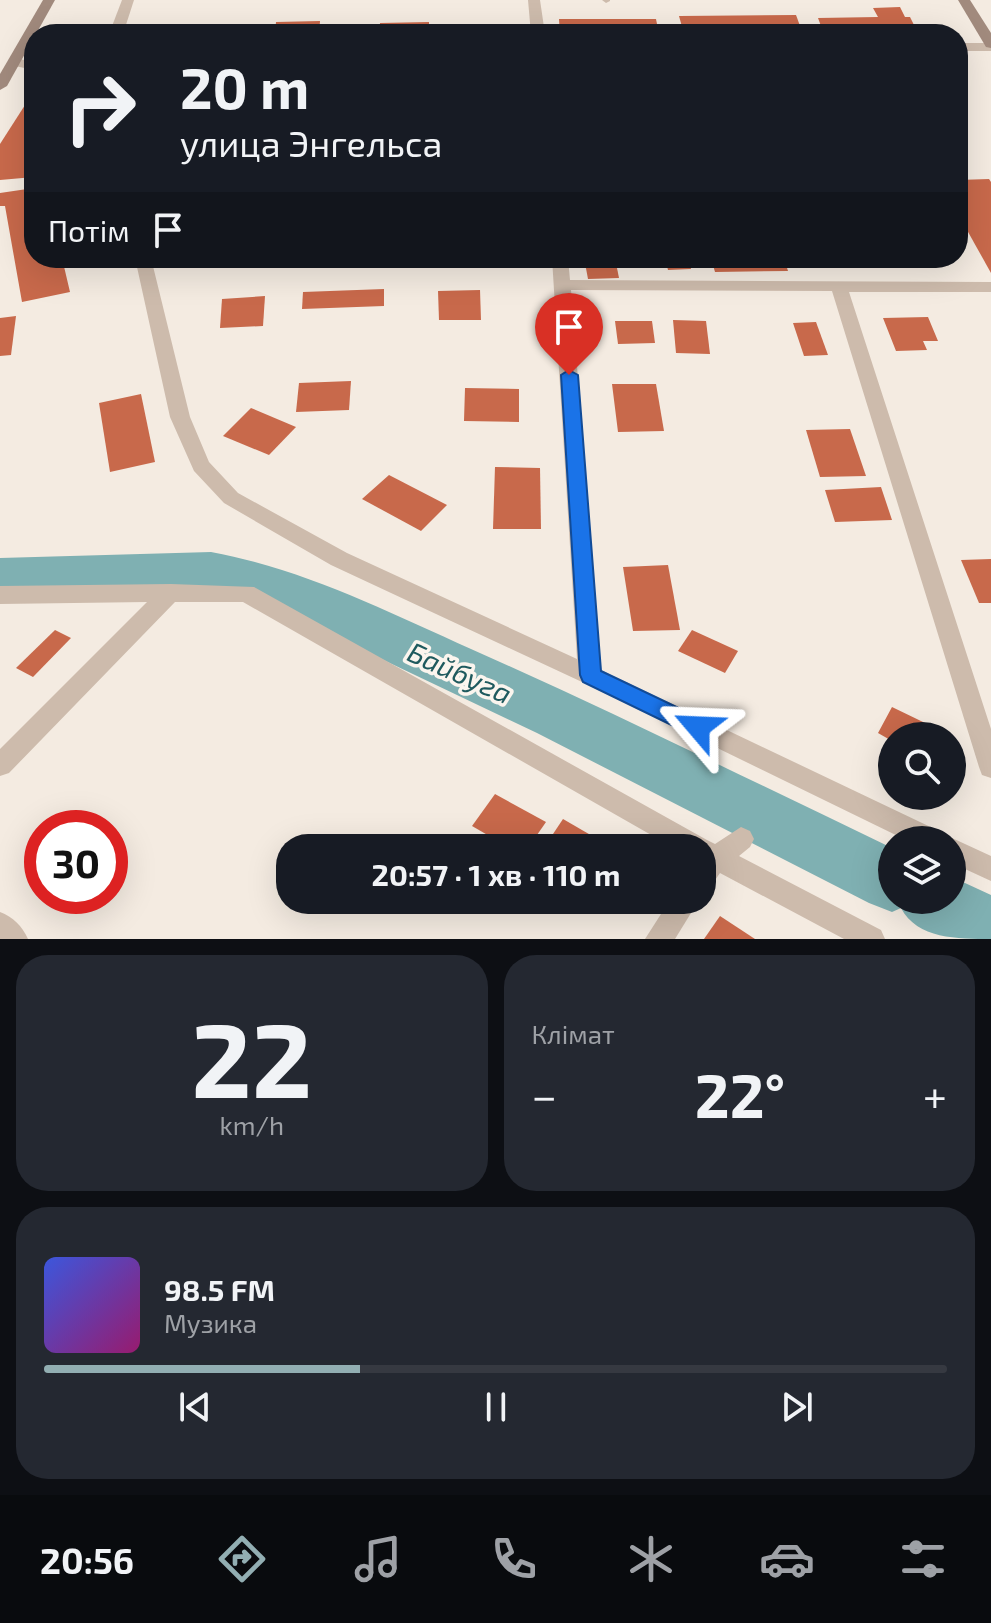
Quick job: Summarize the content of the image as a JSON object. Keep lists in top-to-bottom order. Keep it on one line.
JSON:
{"water":["Байбуга"],"page":{"turn":["20 m","улица Энгельса"],"then":"Потім","limit":"30","trip":"20:57 · 1 хв · 110 m","tile":[["22","km/h"],"Клімат"],"heat":["−","22°","+"],"song":["98.5 FM","Музика"],"tabs":"20:56"}}
